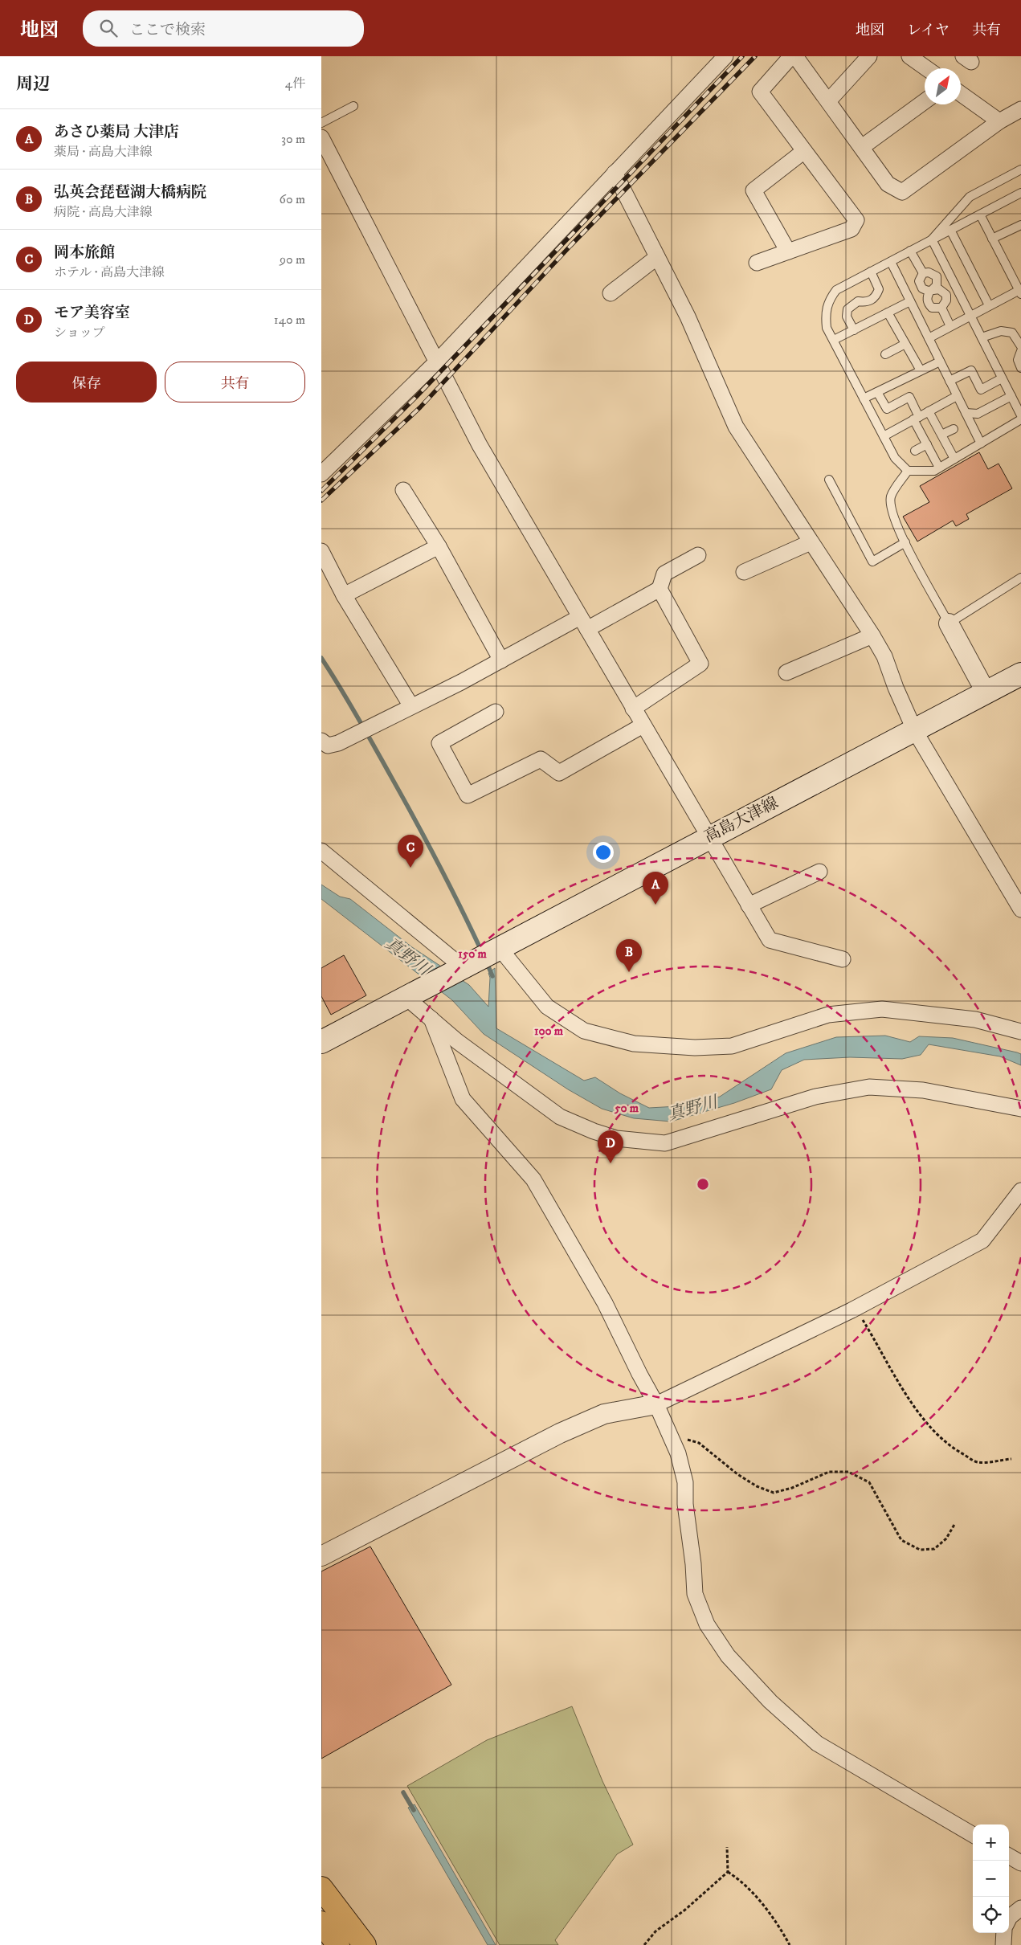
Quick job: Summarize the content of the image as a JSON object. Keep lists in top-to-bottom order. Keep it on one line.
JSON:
{"streets":{"main road":["高島大津線"]},"water":["真野川"],"north":"top right","page":{"header":"地図","search":"ここで検索","nav":["地図","レイヤ","共有"],"heading":["周辺","4件"],"list":[{"mark":"A","name":"あさひ薬局 大津店","note":"薬局 · 高島大津線","value":"30 m"},{"mark":"B","name":"弘英会琵琶湖大橋病院","note":"病院 · 高島大津線","value":"60 m"},{"mark":"C","name":"岡本旅館","note":"ホテル · 高島大津線","value":"90 m"},{"mark":"D","name":"モア美容室","note":"ショップ","value":"140 m"}],"buttons":["保存","共有"],"pins":["C","A","B","D"],"map_buttons":["+","−"]},"rings":["150 m","100 m","50 m"]}
